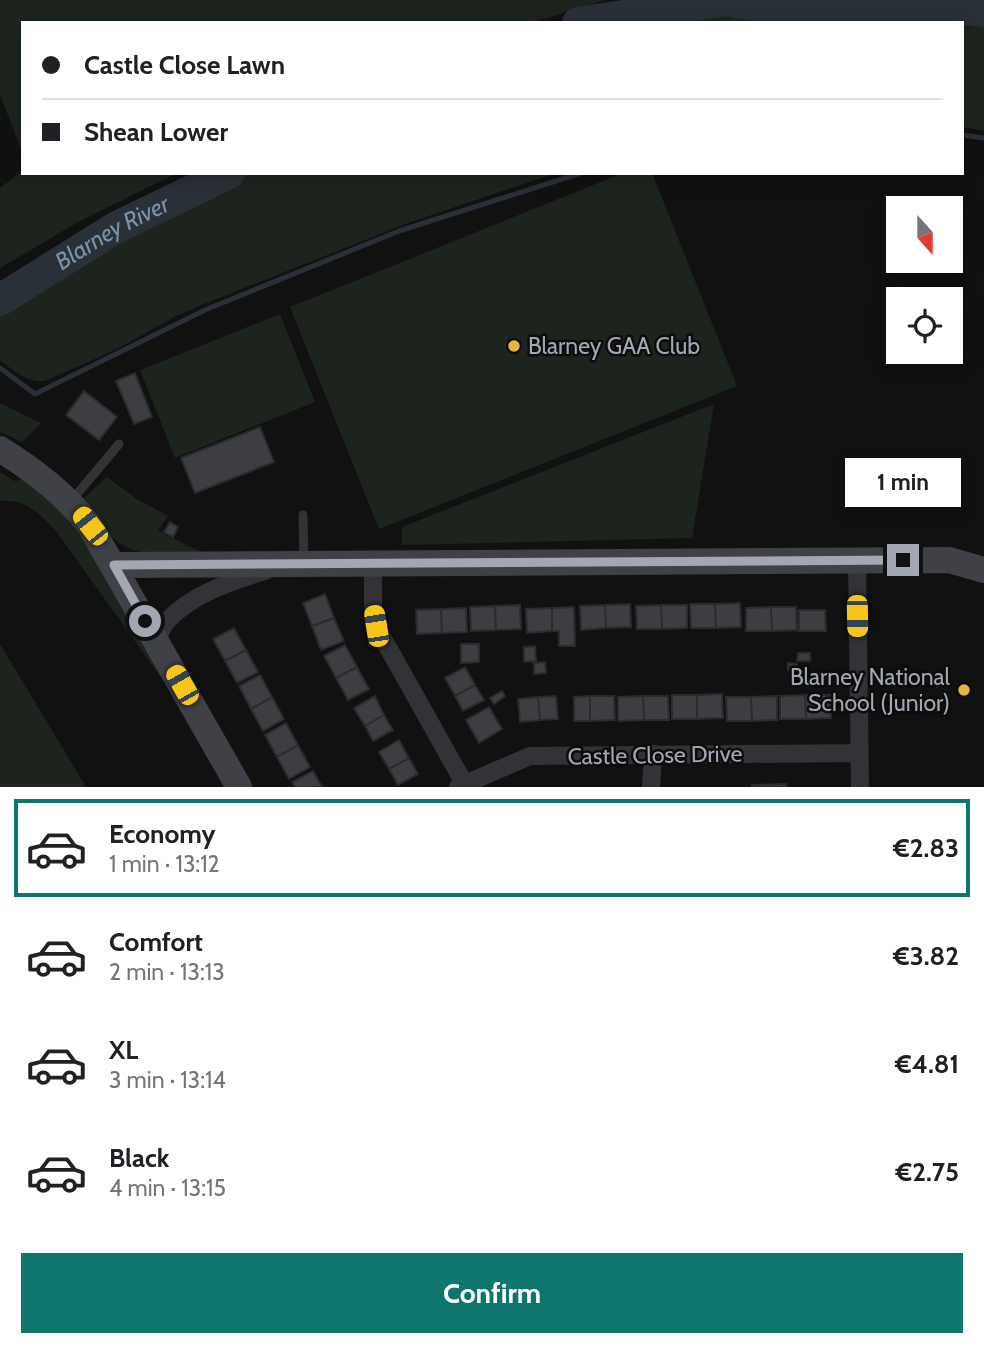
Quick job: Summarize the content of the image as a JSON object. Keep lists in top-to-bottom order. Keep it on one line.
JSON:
{"streets":{"street":["Castle Close Drive"]},"water":["Blarney River"],"places":["Blarney GAA Club","Blarney National School (Junior)"],"north":"bottom","page":{"banner":["Castle Close Lawn","Shean Lower"],"bubble":"1 min","list":[{"name":"Economy","note":"1 min · 13:12","value":"€2.83"},{"name":"Comfort","note":"2 min · 13:13","value":"€3.82"},{"name":"XL","note":"3 min · 13:14","value":"€4.81"},{"name":"Black","note":"4 min · 13:15","value":"€2.75"}],"buttons":"Confirm"}}
